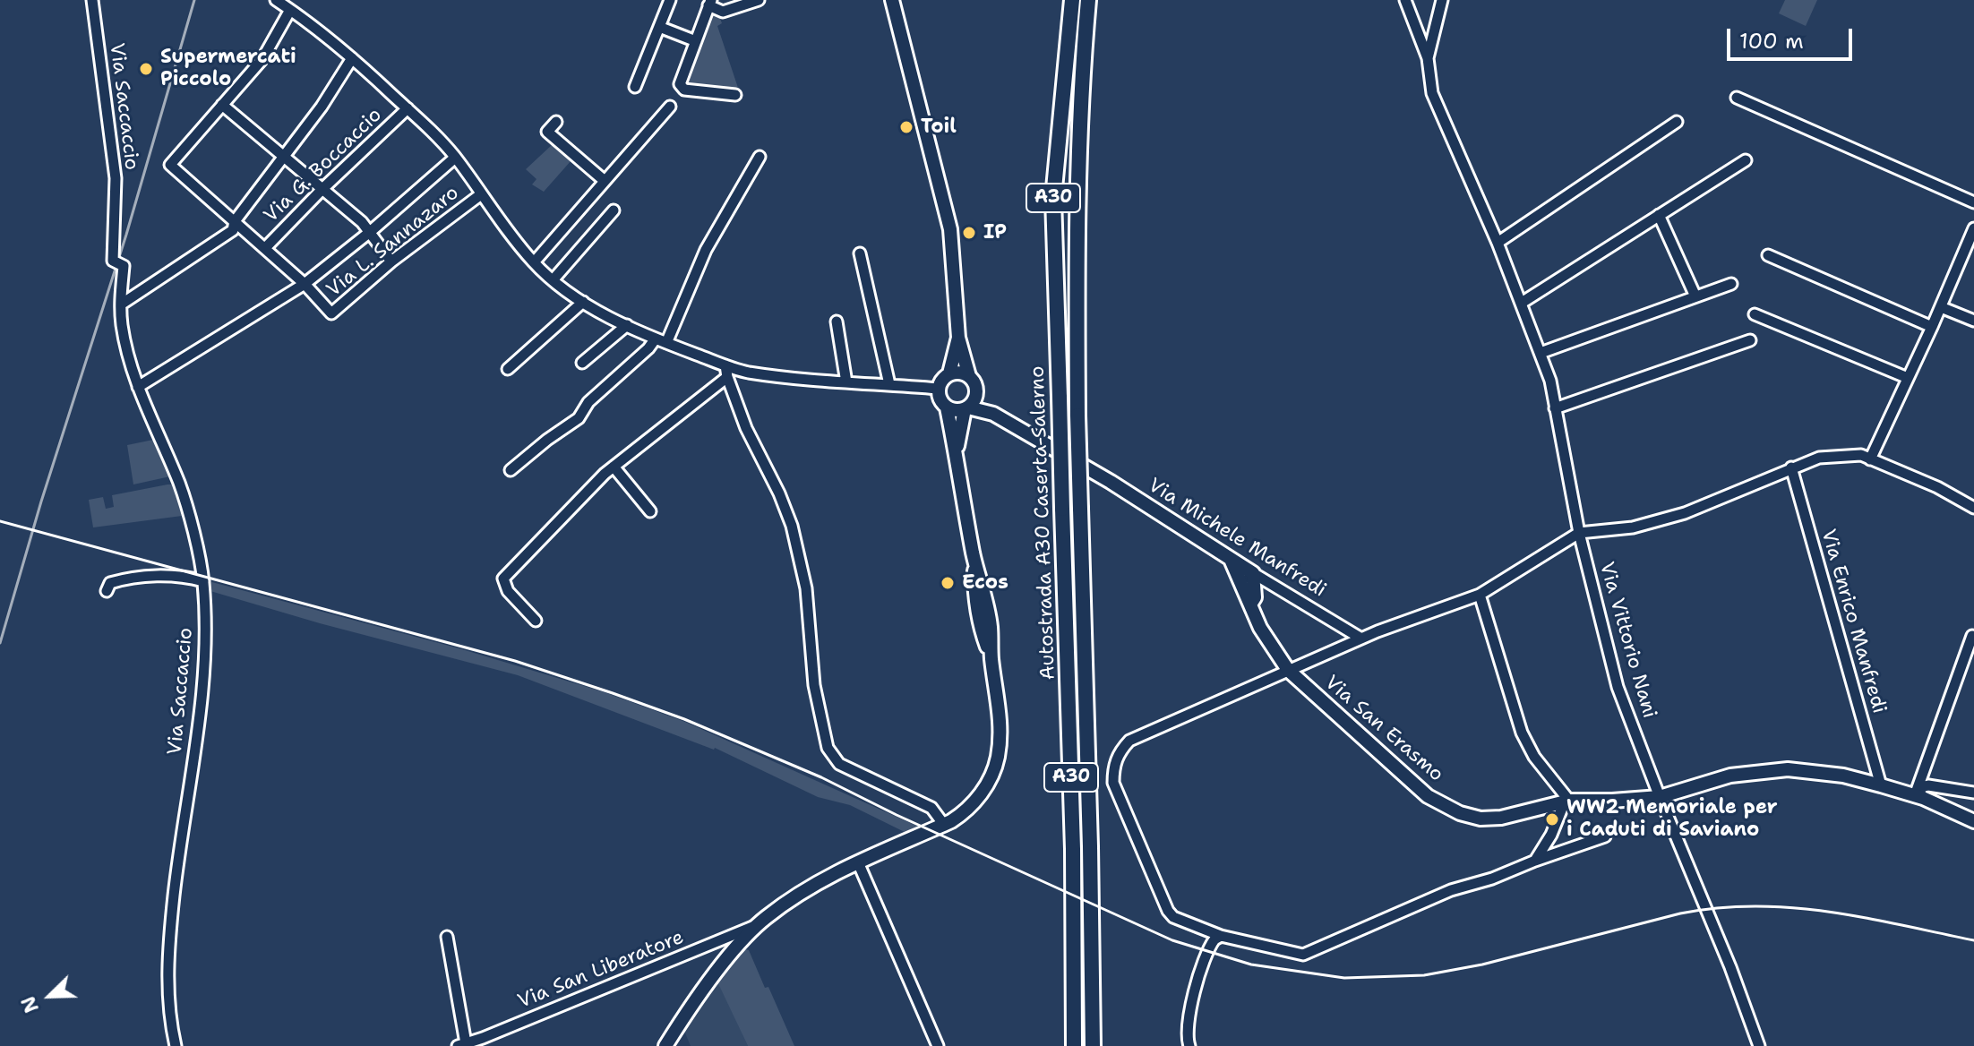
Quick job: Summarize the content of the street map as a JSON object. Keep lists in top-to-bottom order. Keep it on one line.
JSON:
{"streets":{"highway":["A30","Autostrada A30 Caserta-Salerno"],"main road":["Via Michele Manfredi","Via San Erasmo"],"street":["Via Saccaccio","Via G. Boccaccio","Via L. Sannazaro","Via Enrico Manfredi","Via Vittorio Nani","Via San Liberatore"]},"crossings":[["Via G. Boccaccio","Via L. Sannazaro"],["Via Michele Manfredi","Via San Erasmo"],["Via Enrico Manfredi","Via San Erasmo"],["Via Vittorio Nani","Via San Erasmo"]],"places":["Supermercati Piccolo","Toil","IP","Ecos","WW2 Memoriale per i Caduti di Saviano"],"scale_bar":"100 m","north":"bottom left"}
